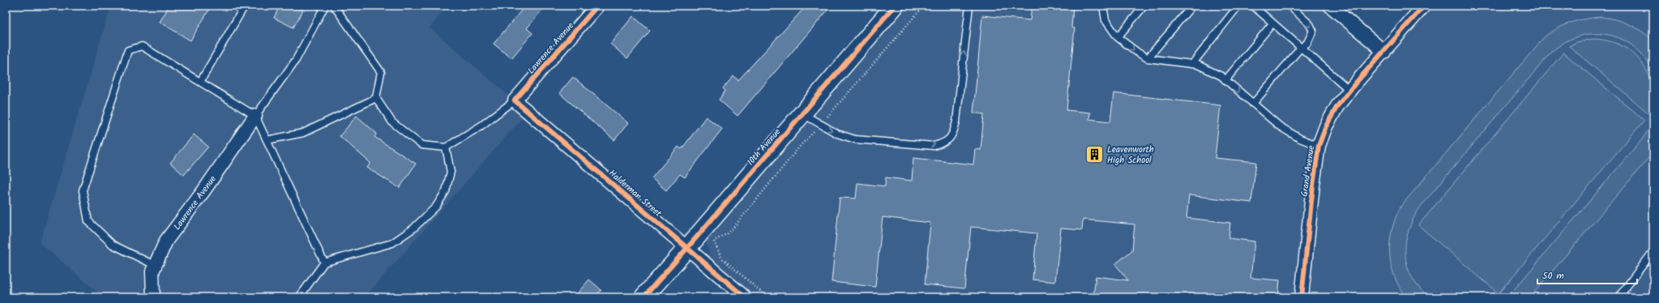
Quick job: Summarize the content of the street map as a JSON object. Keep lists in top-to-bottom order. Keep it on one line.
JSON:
{"streets":{"street":["Lawrence Avenue","10th Avenue","Grand Avenue","Halderman Street"]},"crossings":[["Lawrence Avenue","Halderman Street"],["10th Avenue","Halderman Street"]],"places":{"building":["Leavenworth High School"]},"scale_bar":"50 m"}
